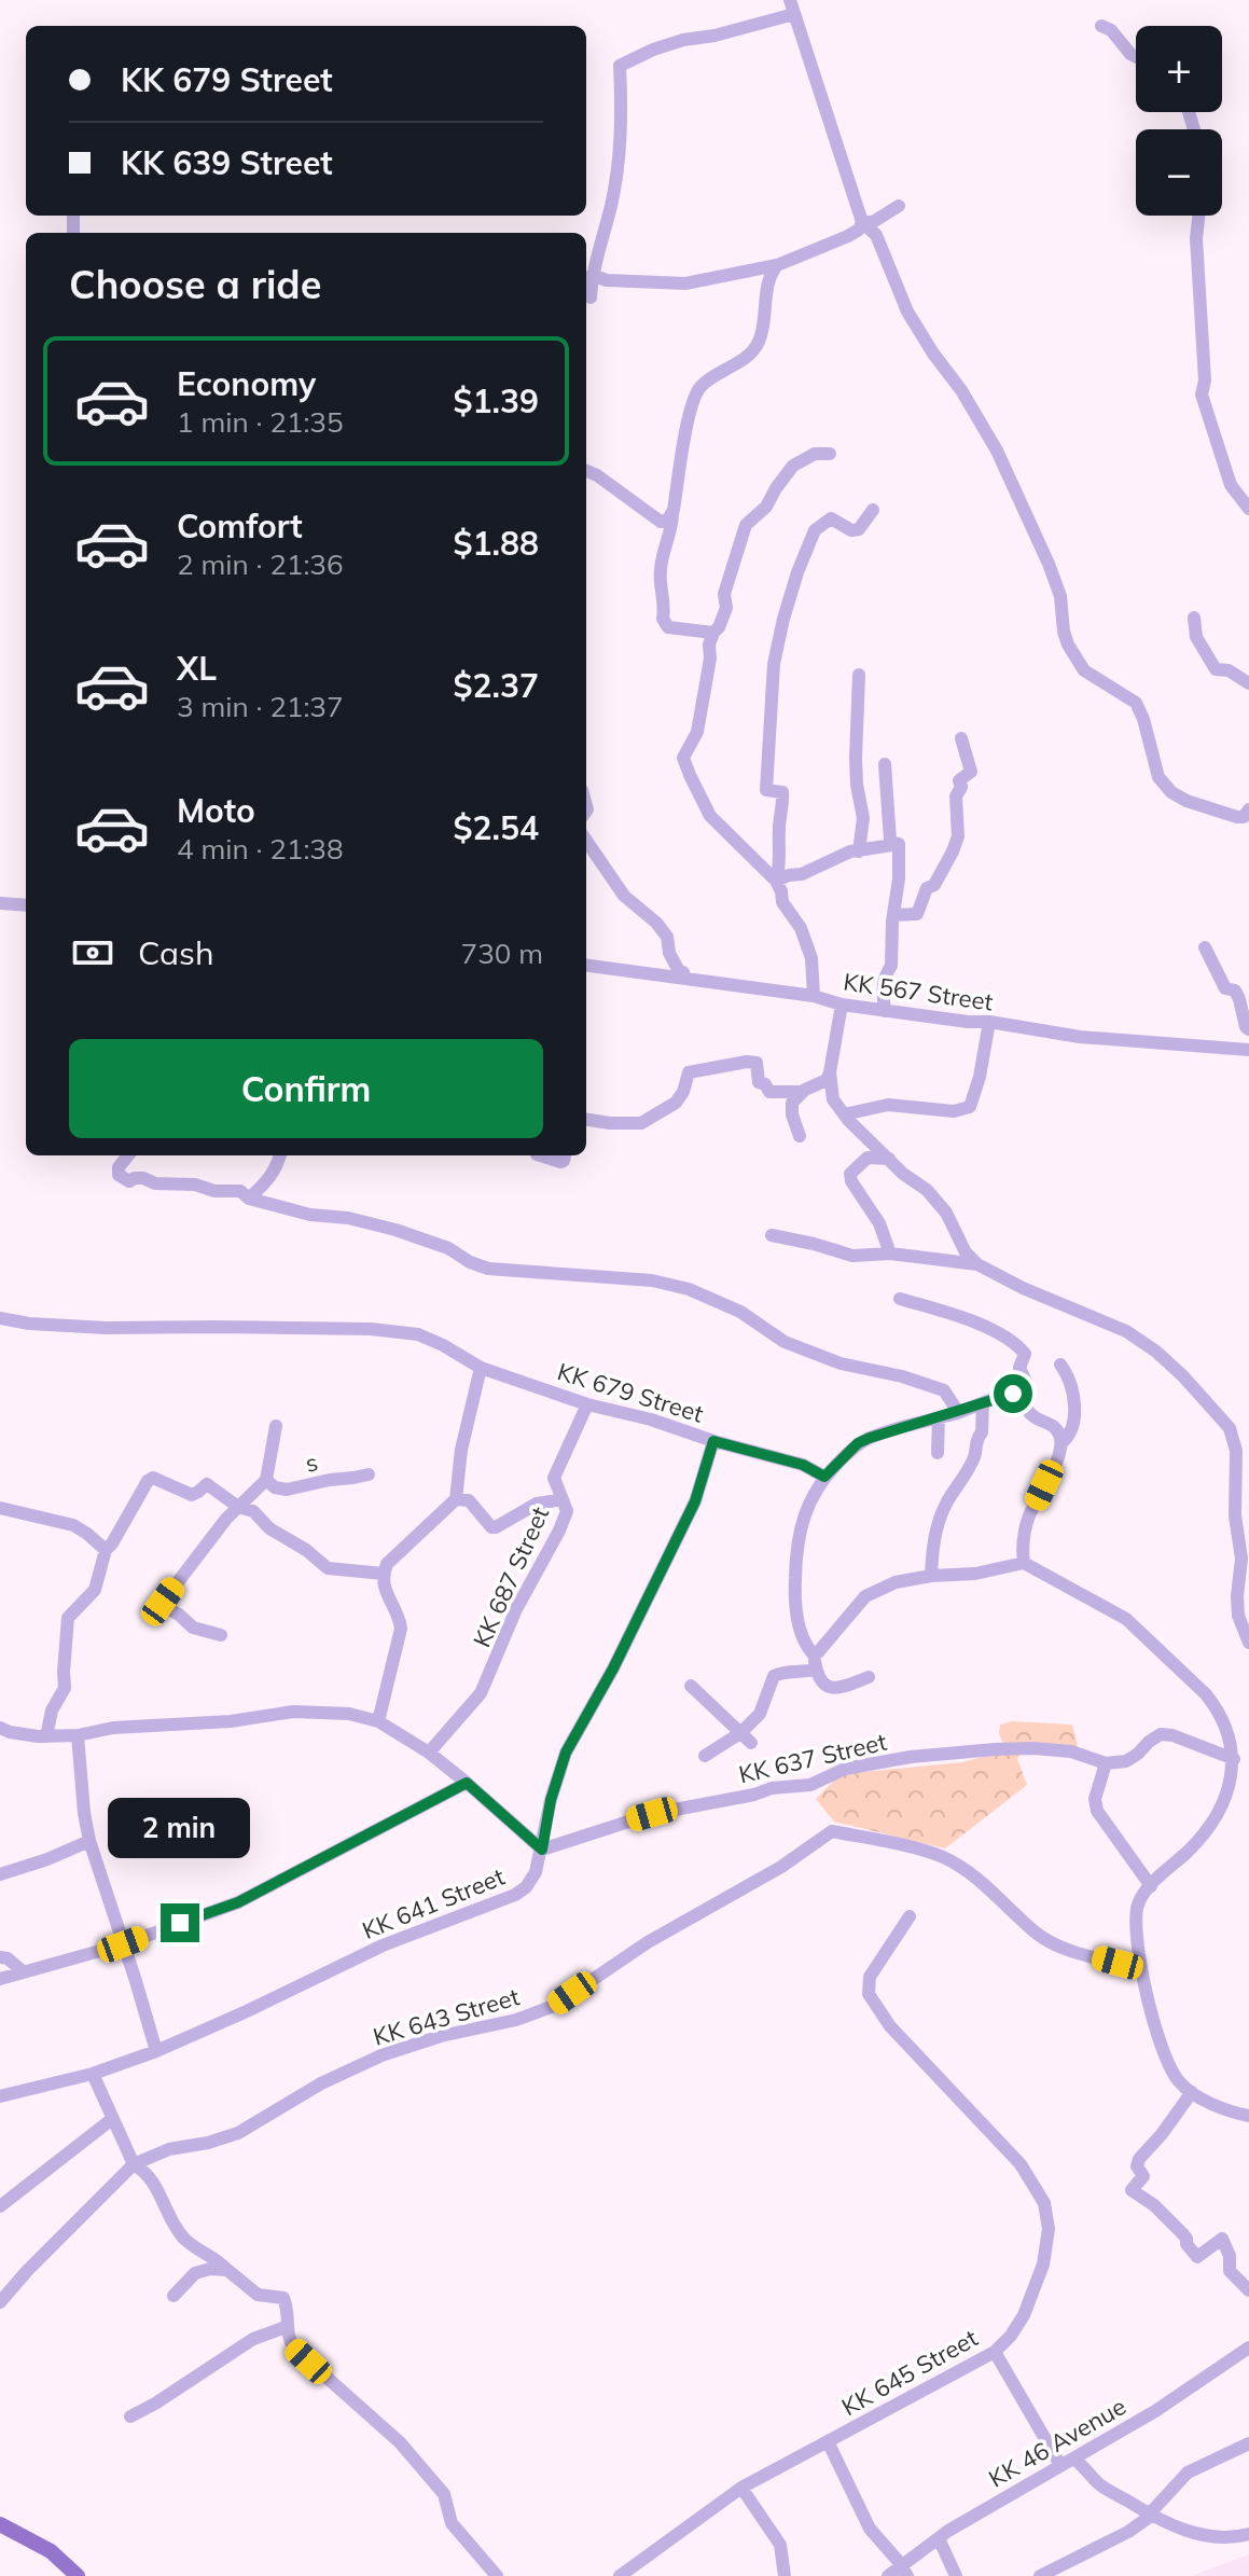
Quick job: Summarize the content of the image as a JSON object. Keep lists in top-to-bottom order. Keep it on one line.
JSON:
{"streets":{"street":["KK 567 Street","KK 679 Street","s","KK 687 Street","KK 637 Street","KK 641 Street","KK 643 Street","KK 645 Street","KK 46 Avenue"]},"crossings":[["KK 679 Street","KK 687 Street"],["KK 679 Street","KK 641 Street"],["KK 637 Street","KK 641 Street"]],"page":{"map_buttons":["+","−"],"banner":["KK 679 Street","KK 639 Street"],"heading":"Choose a ride","list":[{"name":"Economy","note":"1 min · 21:35","value":"$1.39"},{"name":"Comfort","note":"2 min · 21:36","value":"$1.88"},{"name":"XL","note":"3 min · 21:37","value":"$2.37"},{"name":"Moto","note":"4 min · 21:38","value":"$2.54"}],"pay":["Cash","730 m"],"buttons":"Confirm","bubble":"2 min"}}
